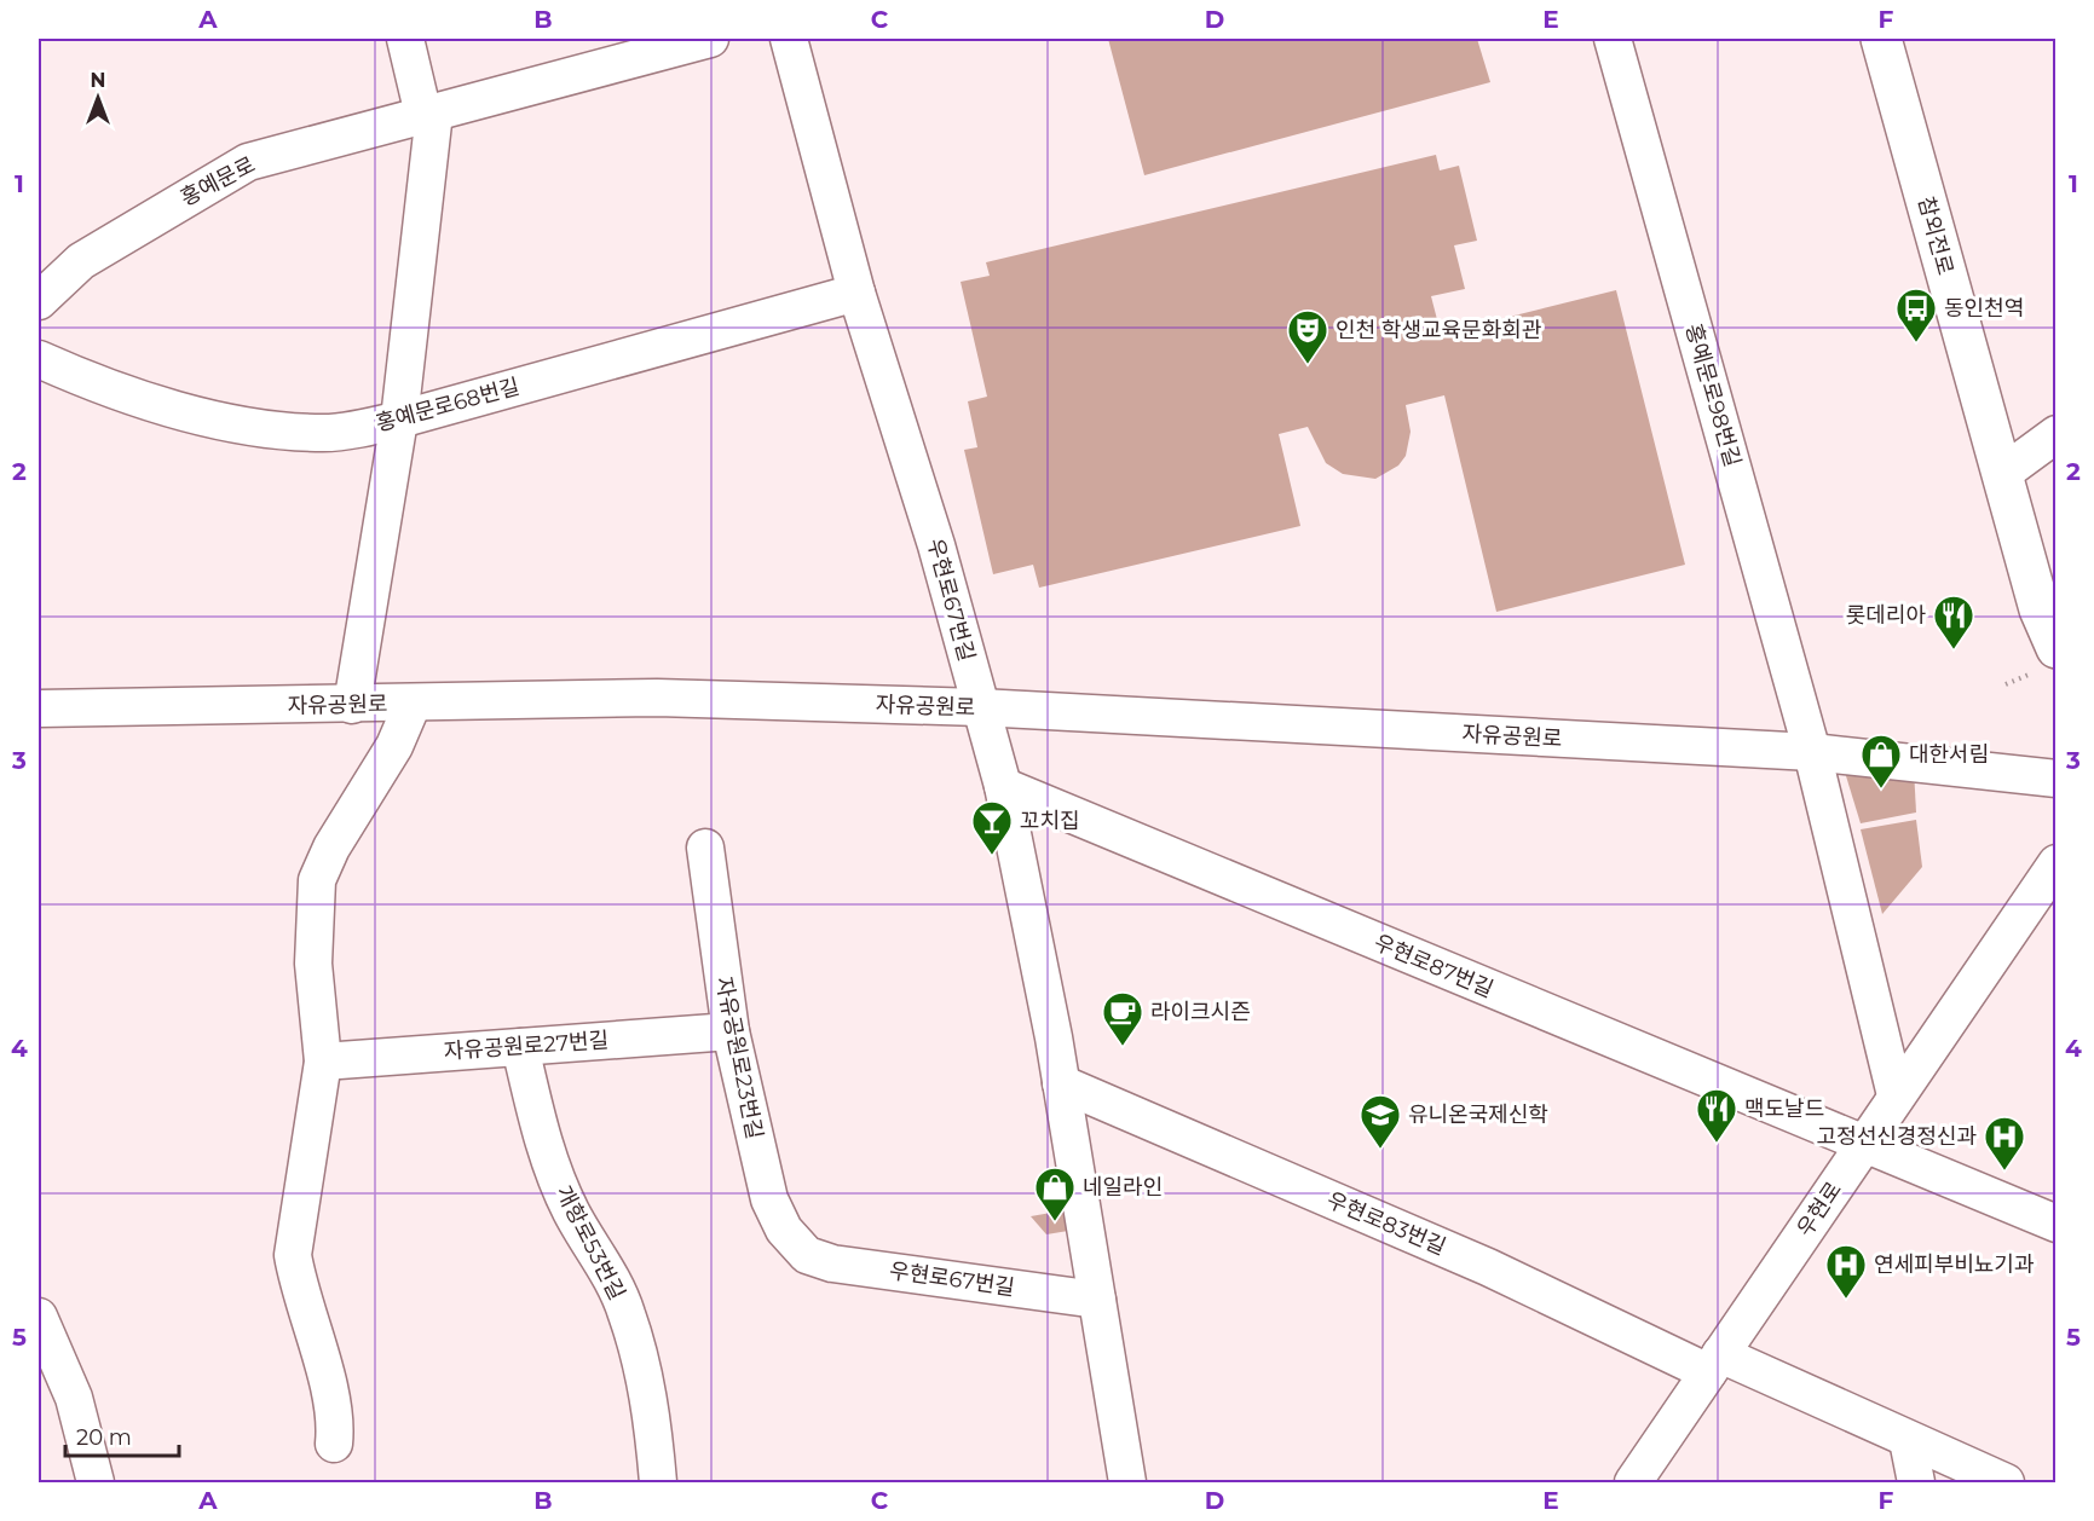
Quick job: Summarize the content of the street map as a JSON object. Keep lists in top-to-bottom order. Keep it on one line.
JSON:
{"streets":{"main road":["참외전로"],"street":["홍예문로","홍예문로98번길","홍예문로68번길","우현로67번길","자유공원로","우현로87번길","자유공원로27번길","자유공원로23번길","우현로","우현로83번길","개항로53번길"]},"crossings":[["홍예문로98번길","자유공원로"],["홍예문로68번길","우현로67번길"],["우현로67번길","자유공원로"],["우현로67번길","우현로87번길"],["우현로67번길","자유공원로23번길"],["우현로67번길","우현로83번길"],["우현로87번길","우현로"],["자유공원로27번길","자유공원로23번길"],["자유공원로27번길","개항로53번길"],["우현로","우현로83번길"]],"places":{"bus stop":["동인천역"],"theatre":["인천 학생교육문화회관"],"restaurant":["롯데리아","맥도날드"],"shop":["대한서림","네일라인"],"bar":["꼬치집"],"cafe":["라이크시즌"],"school or university":["유니온국제신학"],"hospital":["고정선신경정신과","연세피부비뇨기과"]},"scale_bar":"20 m","north":"top","grid":{"columns":["A","B","C","D","E","F"],"rows":["1","2","3","4","5"]}}
